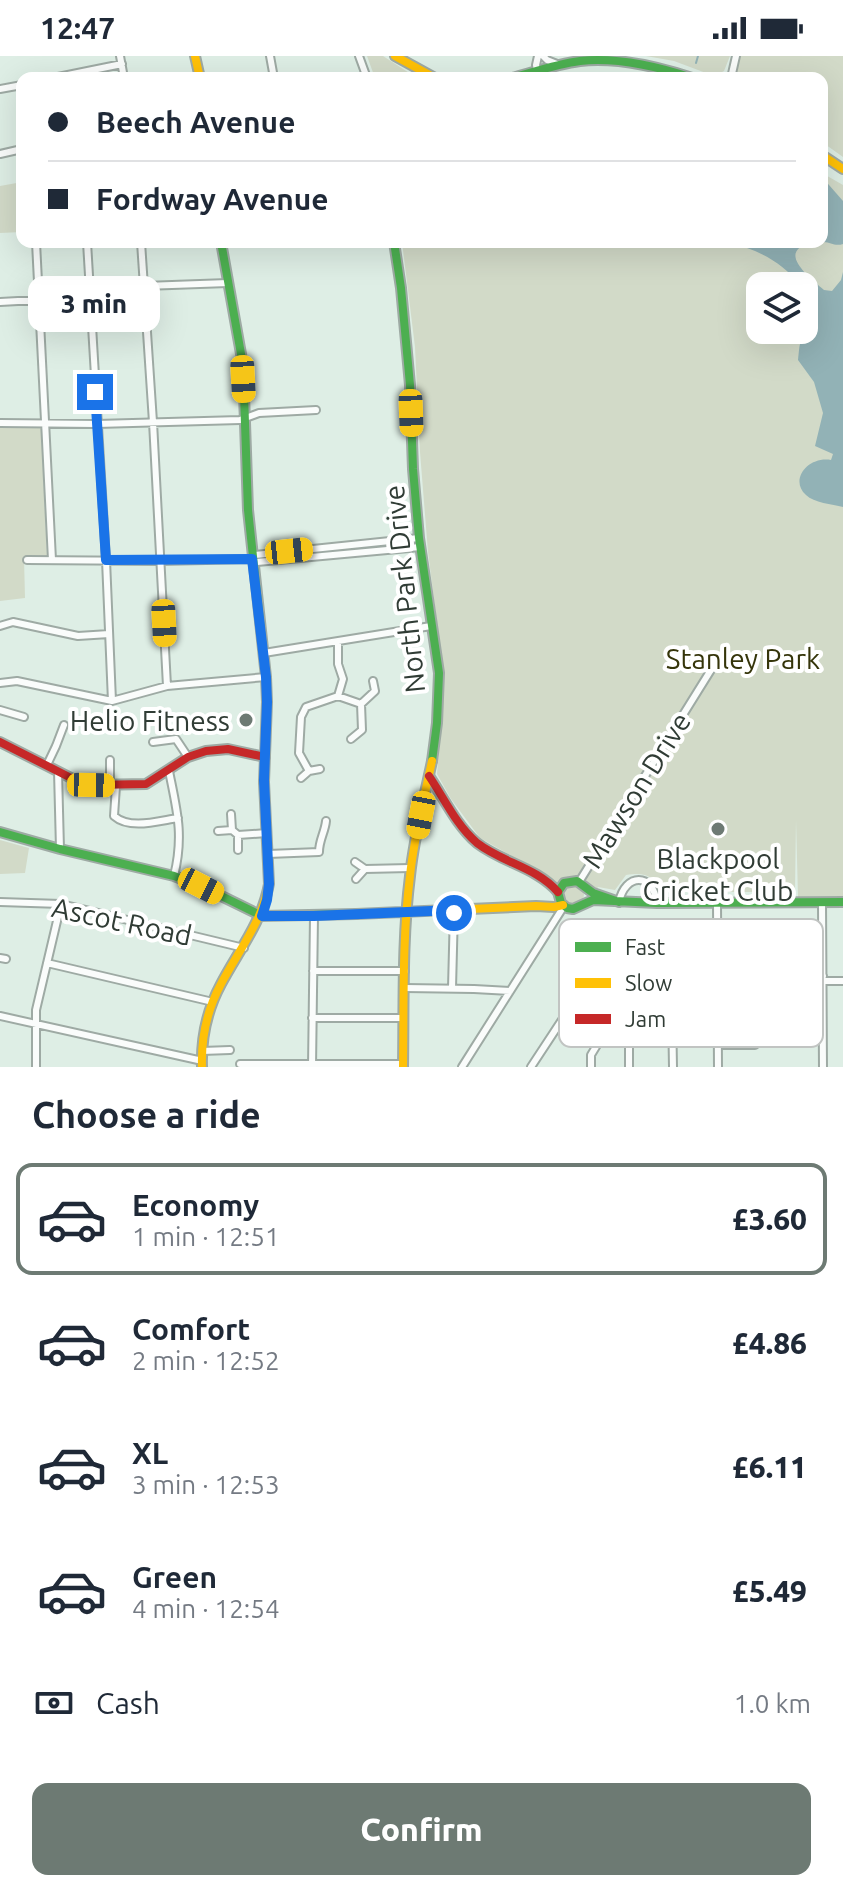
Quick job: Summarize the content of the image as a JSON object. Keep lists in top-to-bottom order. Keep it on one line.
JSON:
{"streets":{"street":["North Park Drive","Mawson Drive","Ascot Road"]},"parks":["Stanley Park"],"places":["Helio Fitness","Blackpool Cricket Club"],"legend":["Fast","Slow","Jam"],"page":{"status":"12:47","banner":["Beech Avenue","Fordway Avenue"],"bubble":"3 min","heading":"Choose a ride","list":[{"name":"Economy","note":"1 min · 12:51","value":"£3.60"},{"name":"Comfort","note":"2 min · 12:52","value":"£4.86"},{"name":"XL","note":"3 min · 12:53","value":"£6.11"},{"name":"Green","note":"4 min · 12:54","value":"£5.49"}],"pay":["Cash","1.0 km"],"buttons":"Confirm"}}
